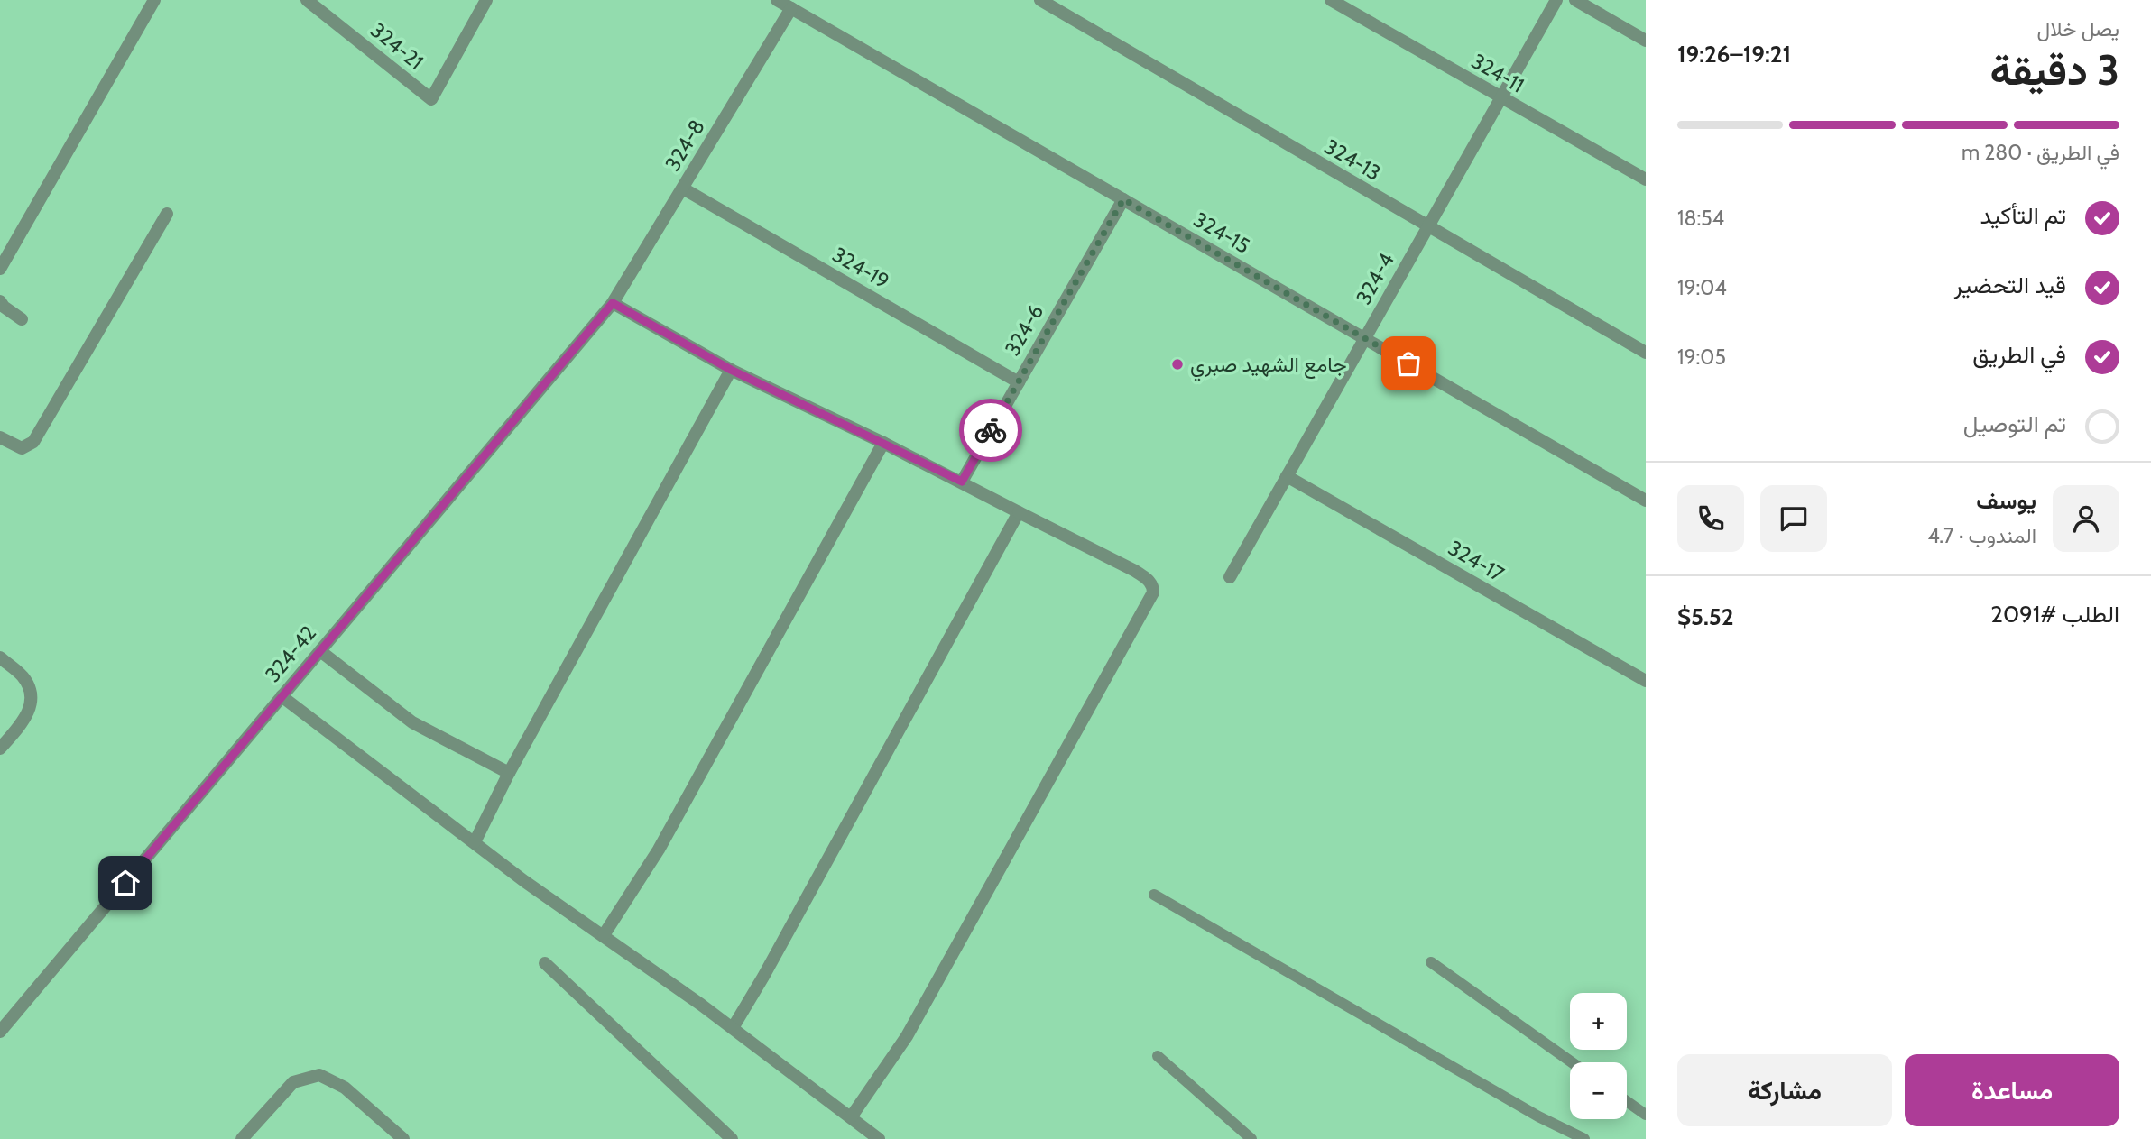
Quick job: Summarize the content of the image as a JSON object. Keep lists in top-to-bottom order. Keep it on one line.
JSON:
{"streets":{"street":["324-21","324-11","324-8","324-13","324-15","324-19","324-4","324-6","324-17","324-42"]},"crossings":[["324-11","324-4"],["324-8","324-15"],["324-8","324-19"],["324-8","324-42"],["324-13","324-4"],["324-15","324-4"],["324-15","324-6"],["324-19","324-6"],["324-4","324-17"]],"places":["جامع الشهيد صبري"],"page":{"heading":["3 دقيقة","يصل خلال","19:21–19:26"],"panel":["يوسف","المندوب · 4.7","الطلب #2091","$5.52"],"bar":"في الطريق · 280 m","list":[["تم التأكيد","18:54"],["قيد التحضير","19:04"],["في الطريق","19:05"],"تم التوصيل"],"map_buttons":["+","−"],"buttons":["مساعدة","مشاركة"]}}
